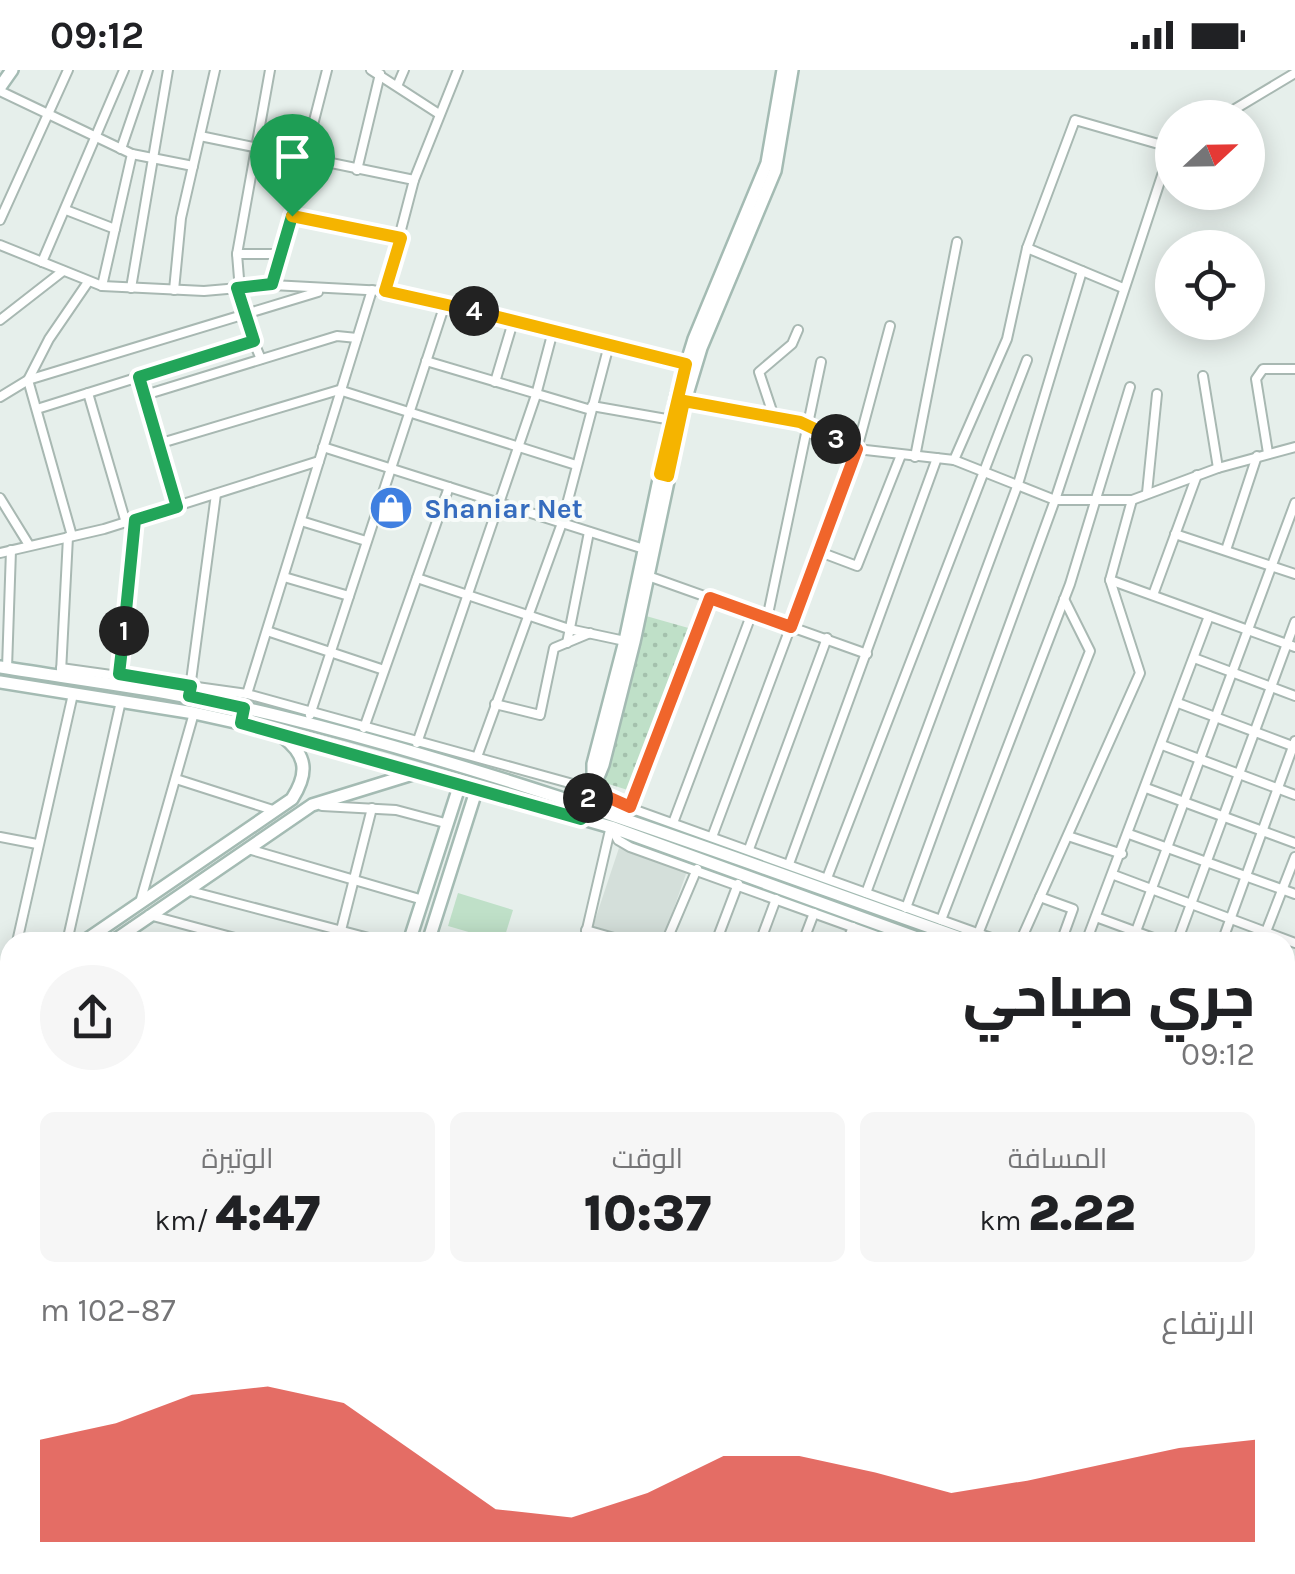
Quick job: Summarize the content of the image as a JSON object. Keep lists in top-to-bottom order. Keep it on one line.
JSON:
{"places":{"shop":["Shaniar Net"]},"north":"right","page":{"status":"09:12","pins":["4","3","1","2"],"heading":["جري صباحي","09:12"],"stats":[["المسافة","2.22 km"],["الوقت","10:37"],["الوتيرة","4:47 /km"]],"chart":["الارتفاع","87–102 m"]}}
